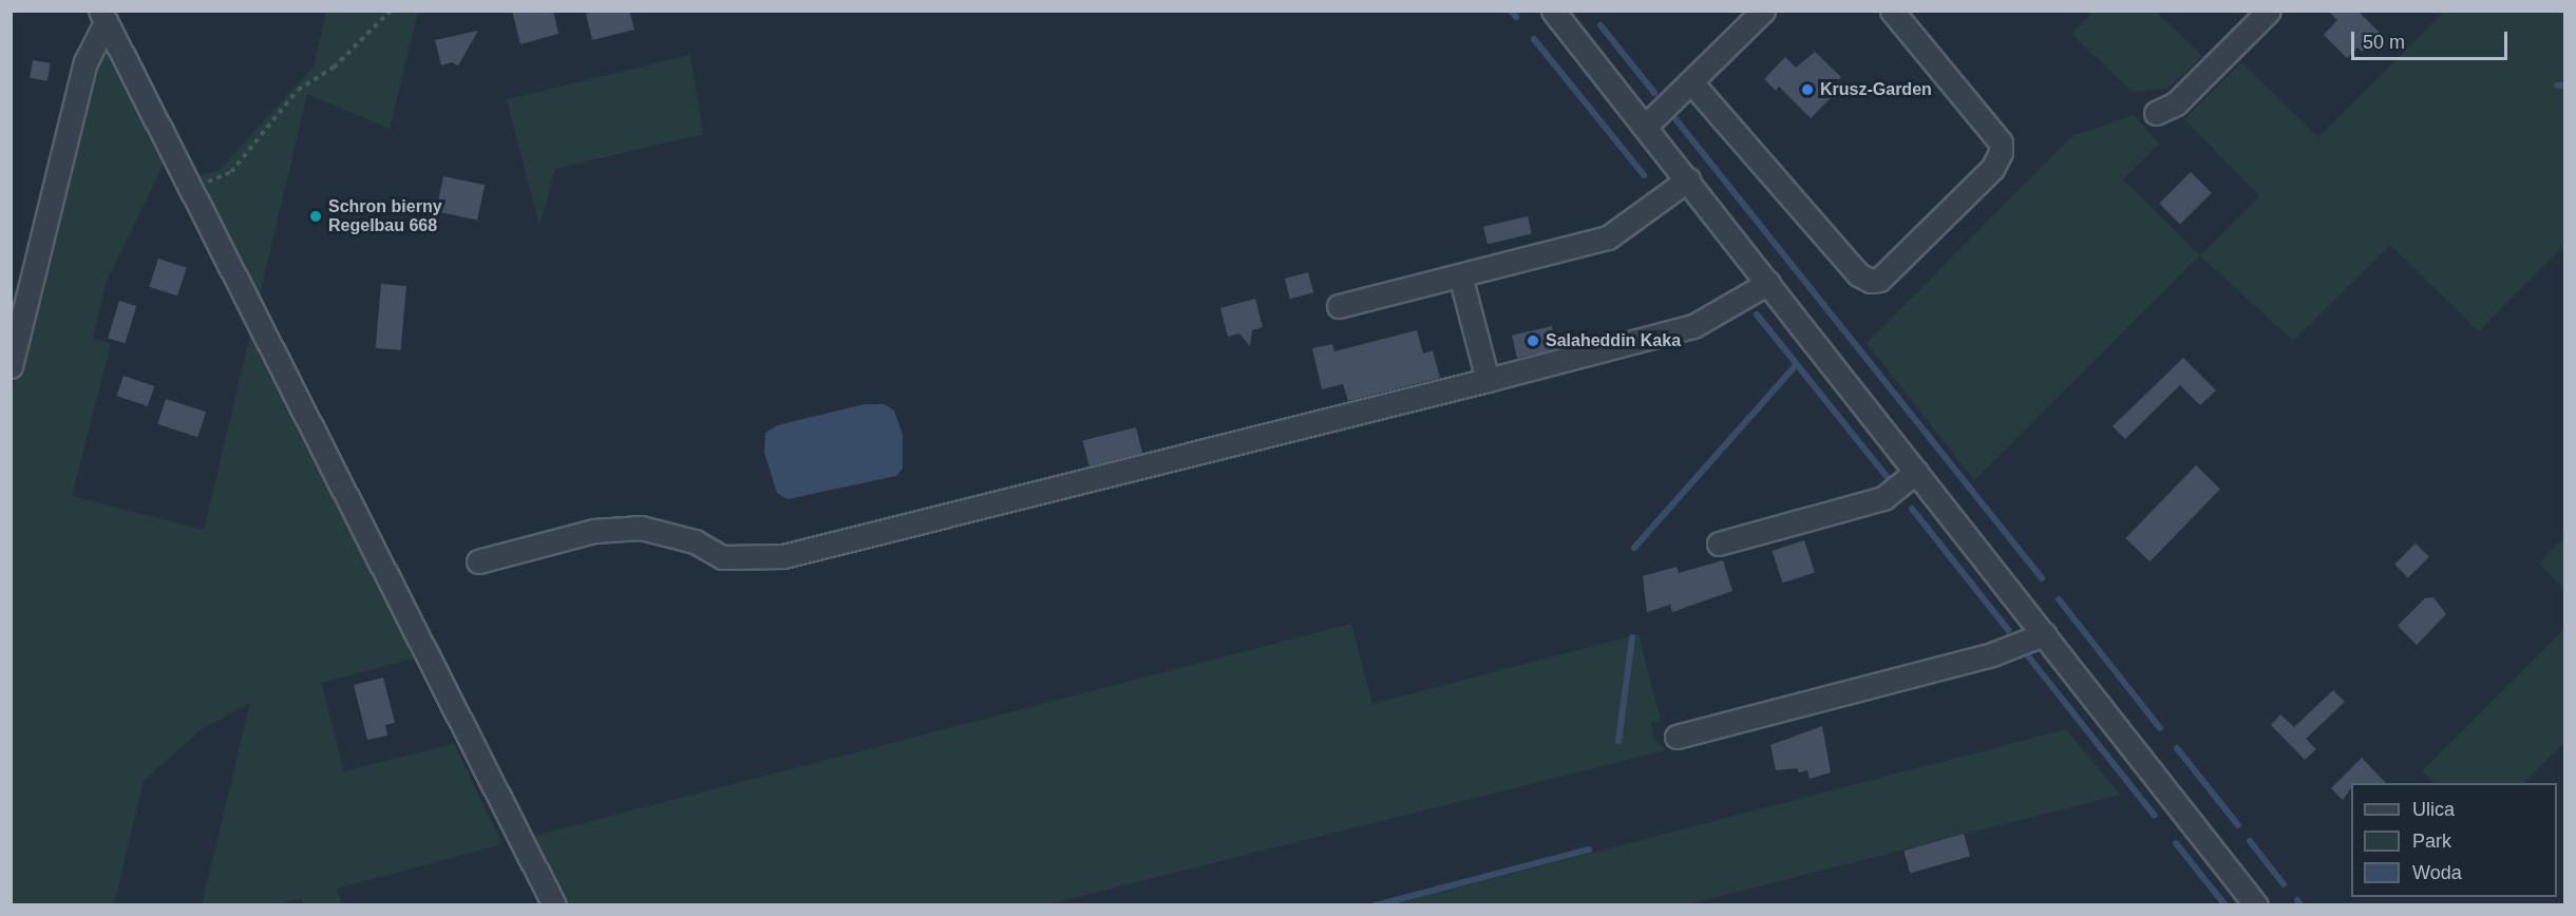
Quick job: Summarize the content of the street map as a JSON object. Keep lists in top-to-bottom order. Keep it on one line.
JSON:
{"places":["Krusz-Garden","Schron bierny Regelbau 668","Salaheddin Kaka"],"legend":["Ulica","Park","Woda"],"scale_bar":"50 m"}
